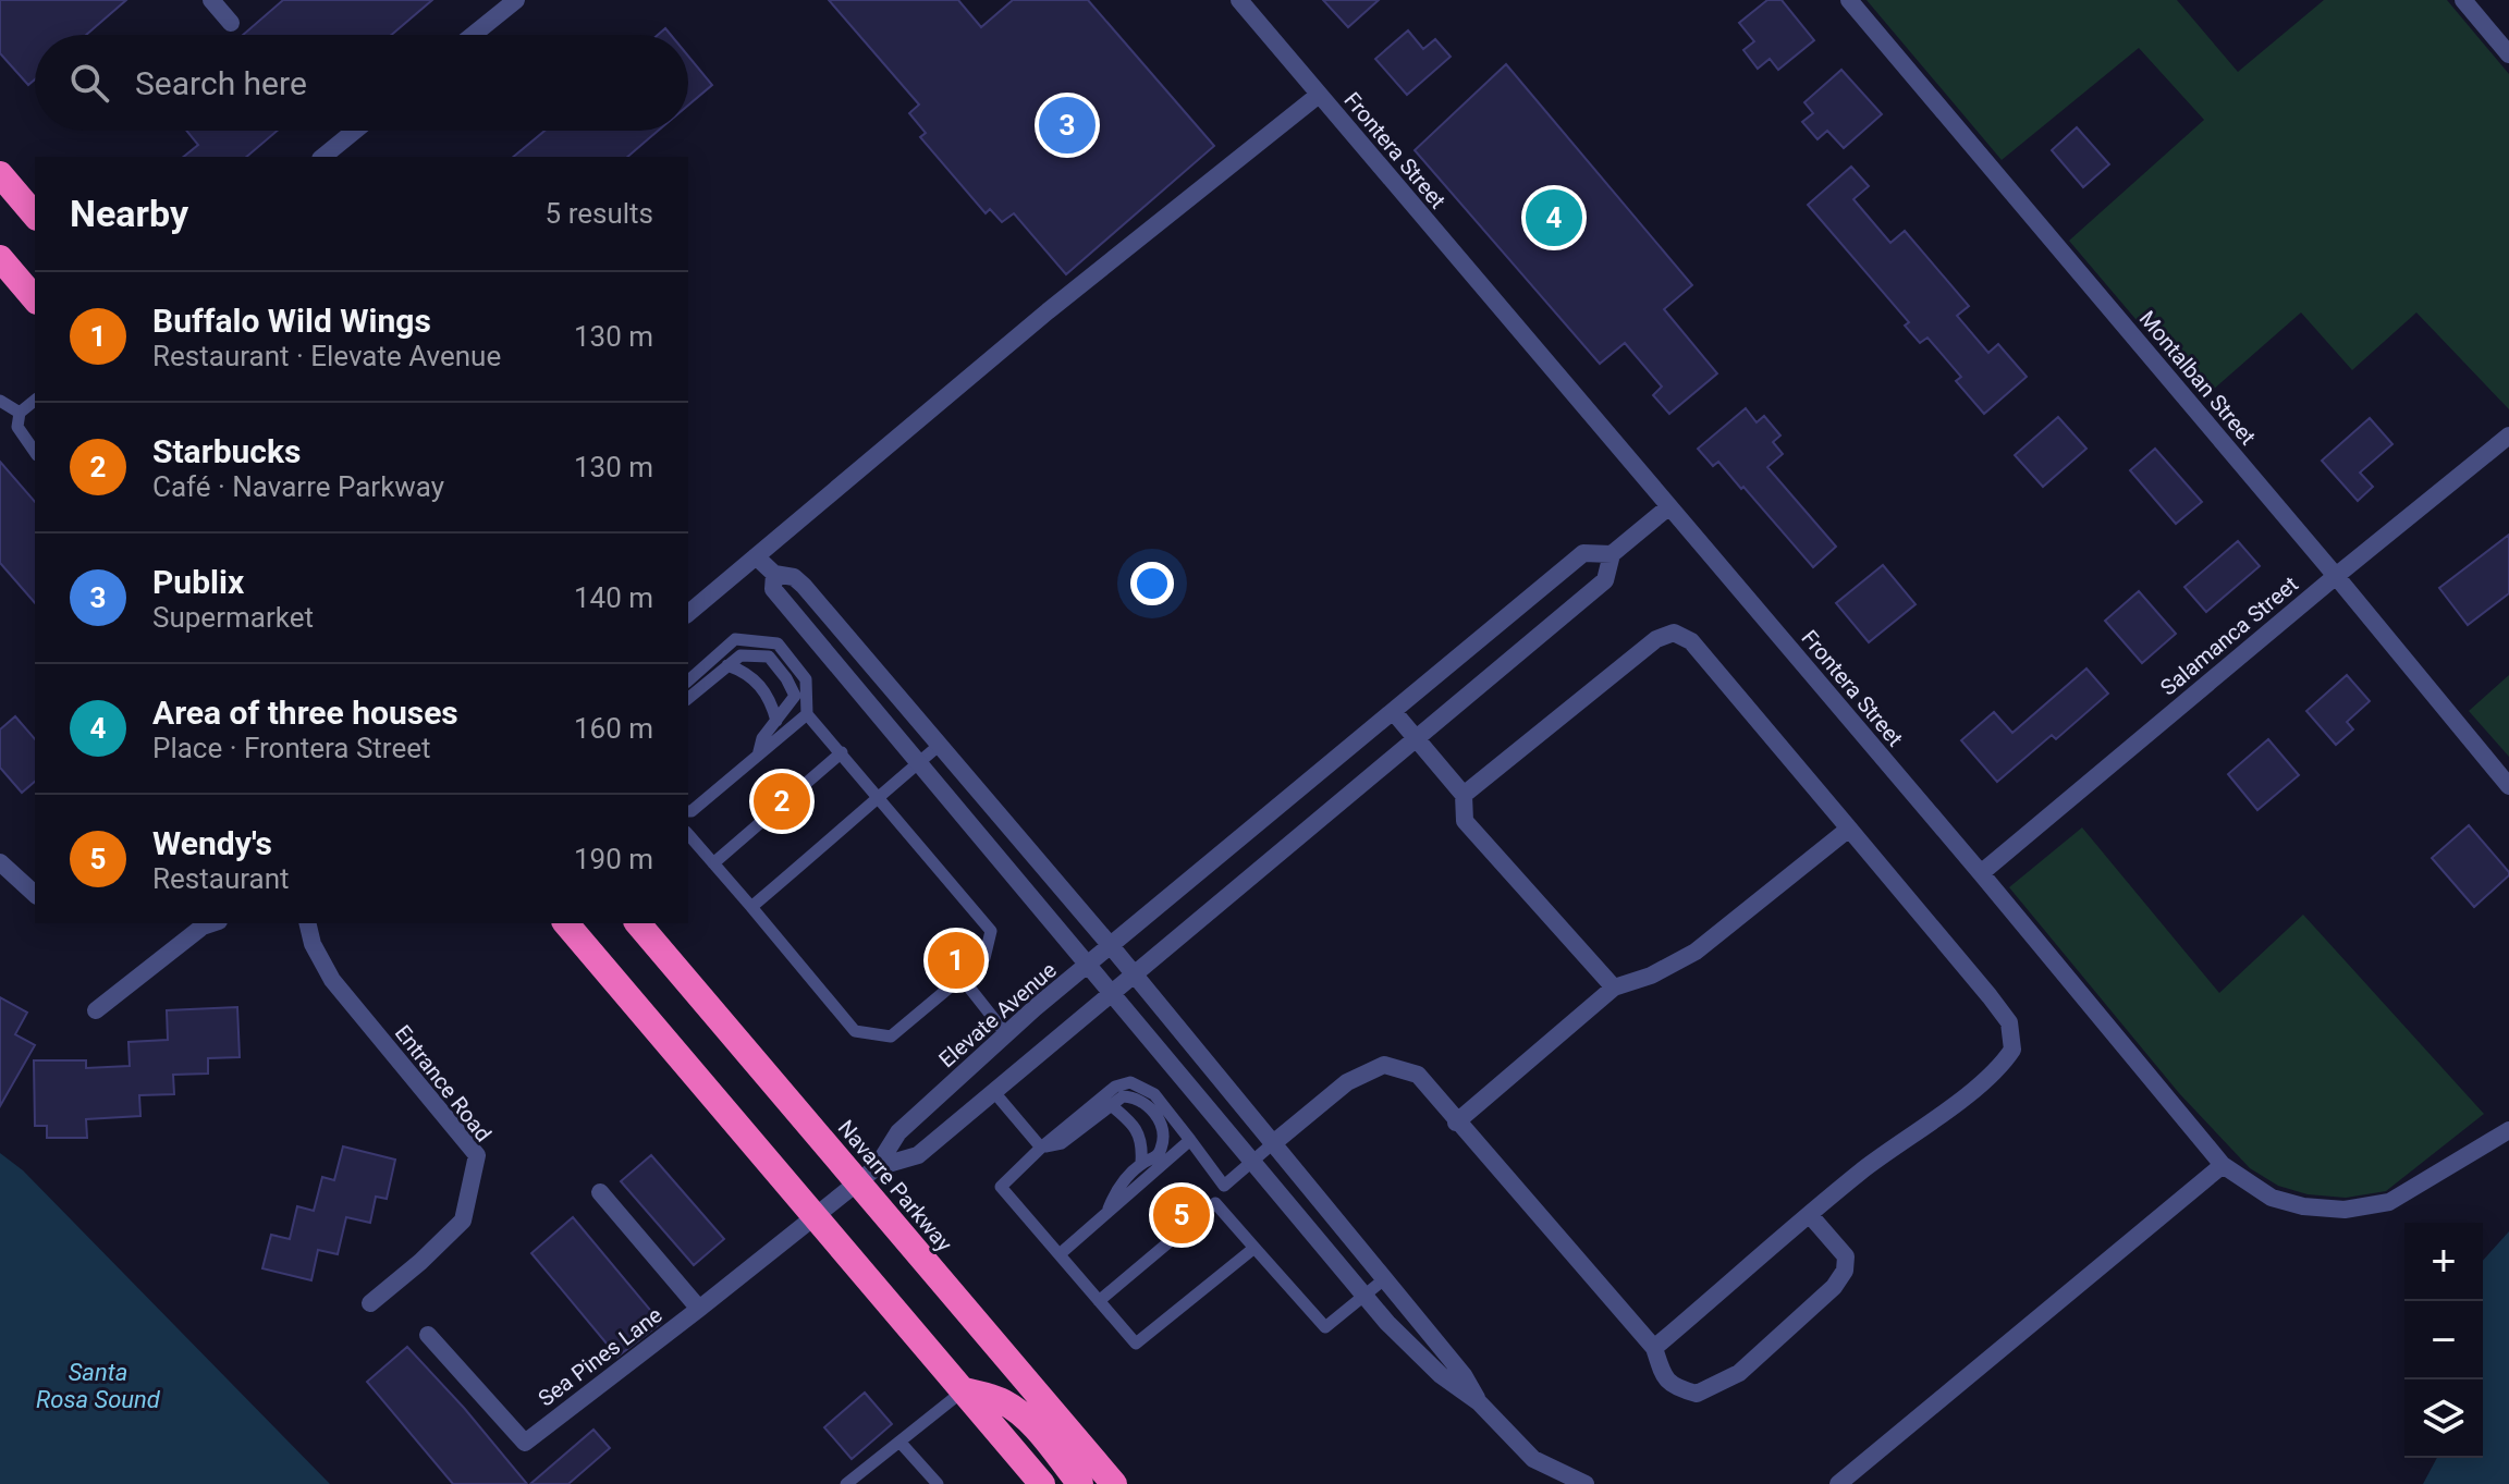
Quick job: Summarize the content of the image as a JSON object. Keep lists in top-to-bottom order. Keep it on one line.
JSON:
{"streets":{"highway":["Navarre Parkway"],"street":["Frontera Street","Montalban Street","Salamanca Street","Elevate Avenue","Entrance Road","Sea Pines Lane"]},"crossings":[["Frontera Street","Salamanca Street"],["Montalban Street","Salamanca Street"],["Elevate Avenue","Navarre Parkway"]],"water":["Santa Rosa Sound"],"page":{"search":"Search here","pins":["3","4","2","1","5"],"heading":["Nearby","5 results"],"list":[{"mark":"1","name":"Buffalo Wild Wings","note":"Restaurant · Elevate Avenue","value":"130 m"},{"mark":"2","name":"Starbucks","note":"Café · Navarre Parkway","value":"130 m"},{"mark":"3","name":"Publix","note":"Supermarket","value":"140 m"},{"mark":"4","name":"Area of three houses","note":"Place · Frontera Street","value":"160 m"},{"mark":"5","name":"Wendy's","note":"Restaurant","value":"190 m"}],"map_buttons":["+","−"]}}
